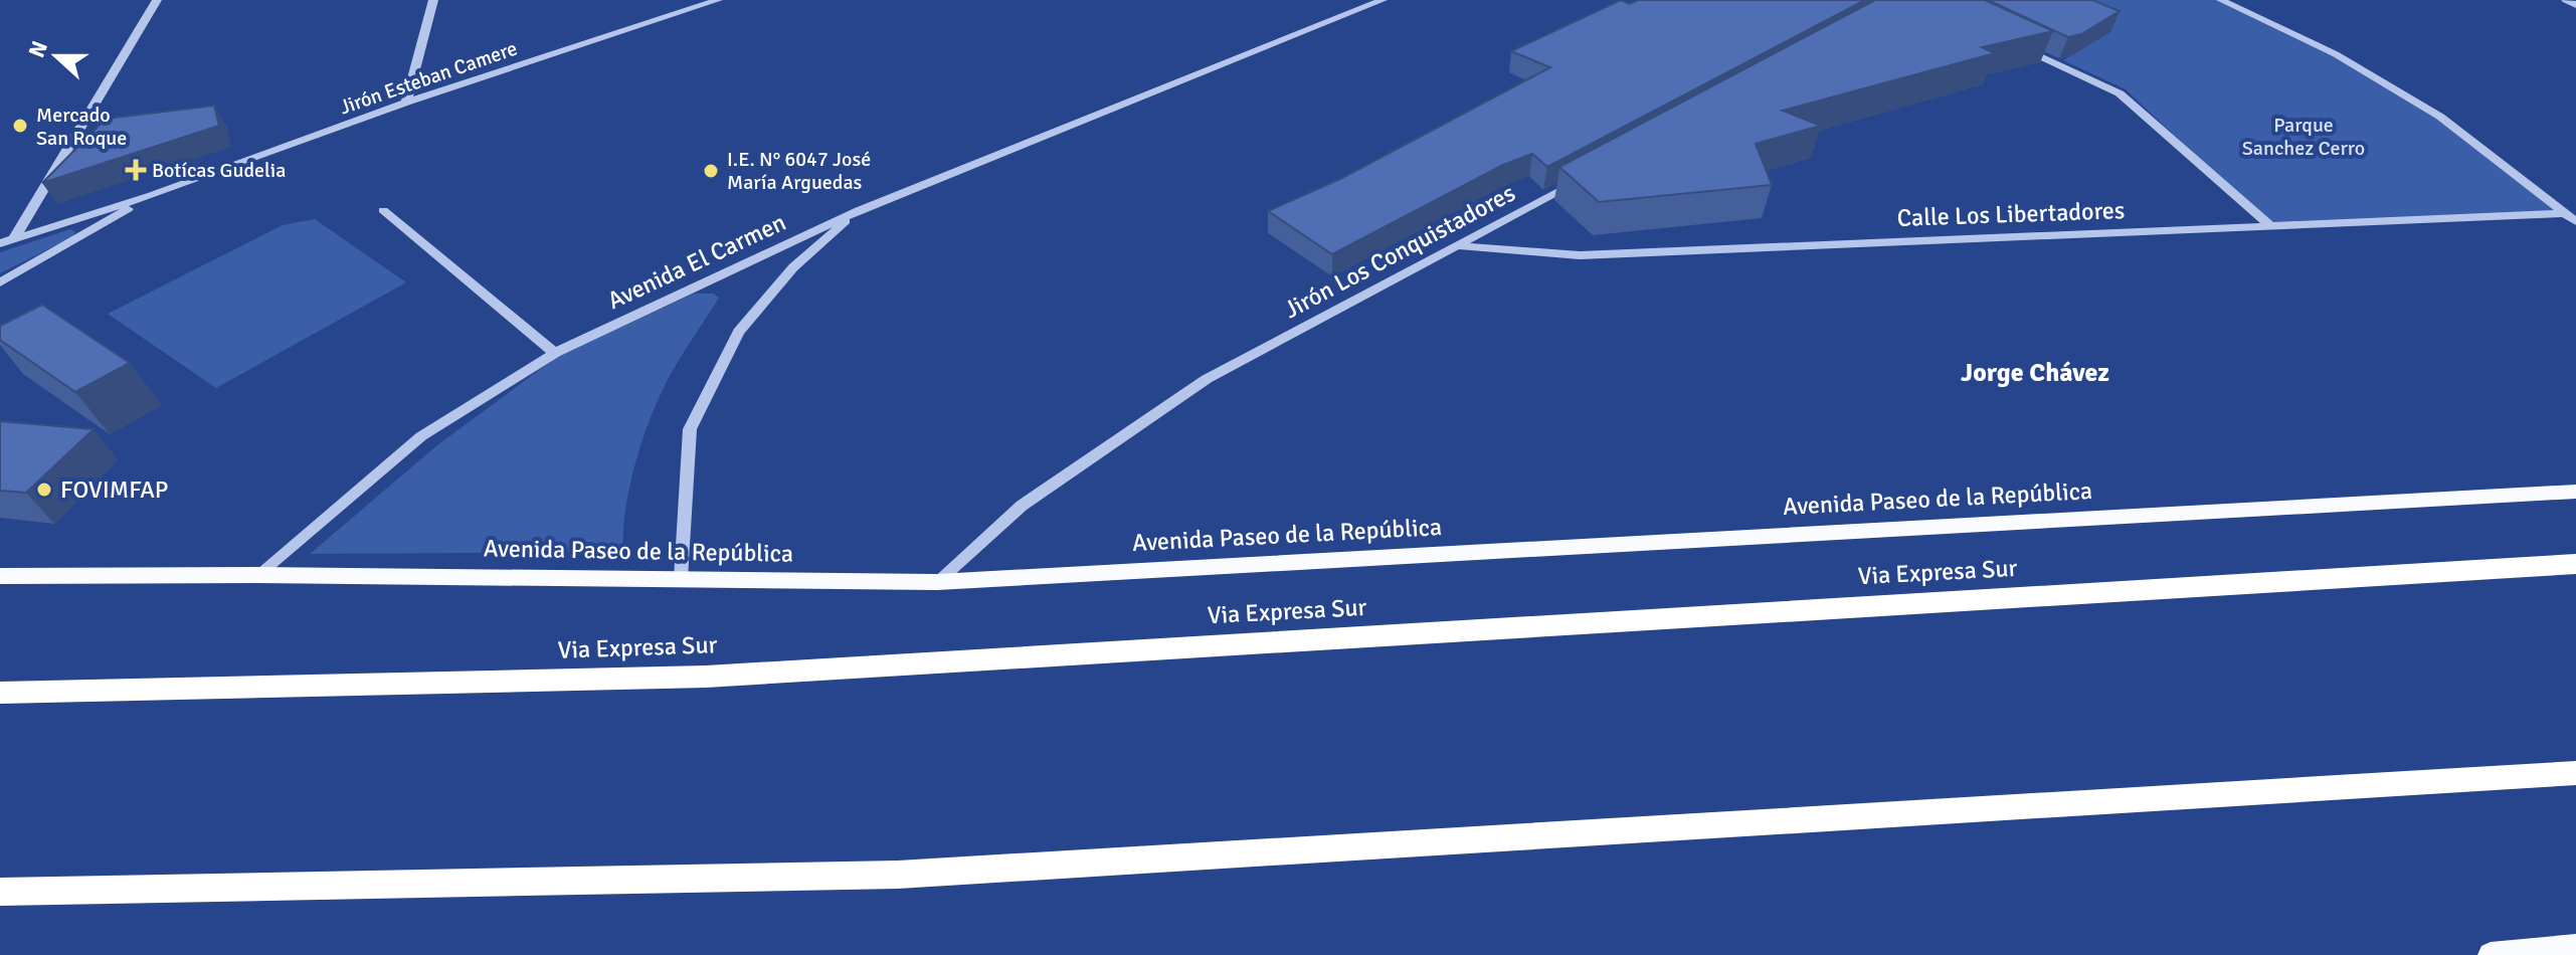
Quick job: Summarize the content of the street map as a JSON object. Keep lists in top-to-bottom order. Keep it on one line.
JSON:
{"streets":{"highway":["Via Expresa Sur"],"main road":["Avenida Paseo de la República"],"street":["Jirón Esteban Camere","Calle Los Libertadores","Jirón Los Conquistadores","Avenida El Carmen"]},"crossings":[["Calle Los Libertadores","Jirón Los Conquistadores"],["Jirón Los Conquistadores","Avenida Paseo de la República"],["Avenida El Carmen","Avenida Paseo de la República"]],"districts":["Jorge Chávez"],"parks":["Parque Sanchez Cerro"],"places":{"other":["Mercado San Roque","I.E. N° 6047 José María Arguedas","FOVIMFAP"],"health":["Botícas Gudelia"]},"north":"left"}
